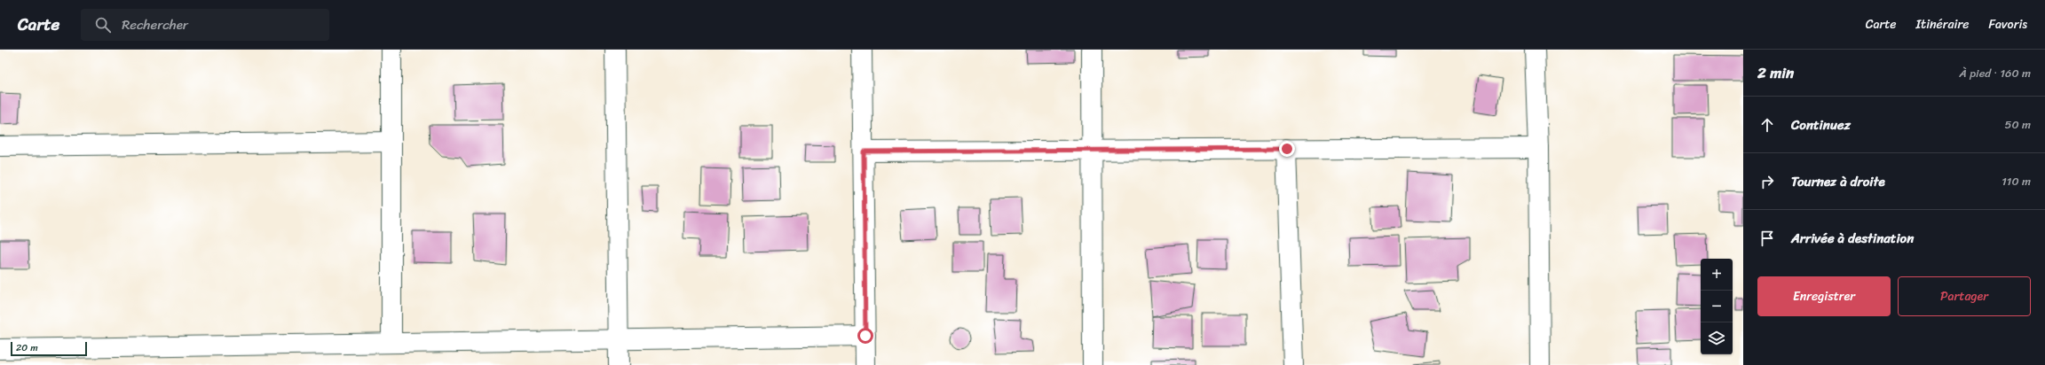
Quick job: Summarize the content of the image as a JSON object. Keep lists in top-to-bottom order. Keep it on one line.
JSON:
{"scale_bar":"20 m","page":{"header":"Carte","search":"Rechercher","nav":["Carte","Itinéraire","Favoris"],"heading":["2 min","À pied · 160 m"],"list":[["Continuez","50 m"],["Tournez à droite","110 m"],"Arrivée à destination"],"map_buttons":["+","−"],"buttons":["Enregistrer","Partager"],"scale":"20 m"}}
